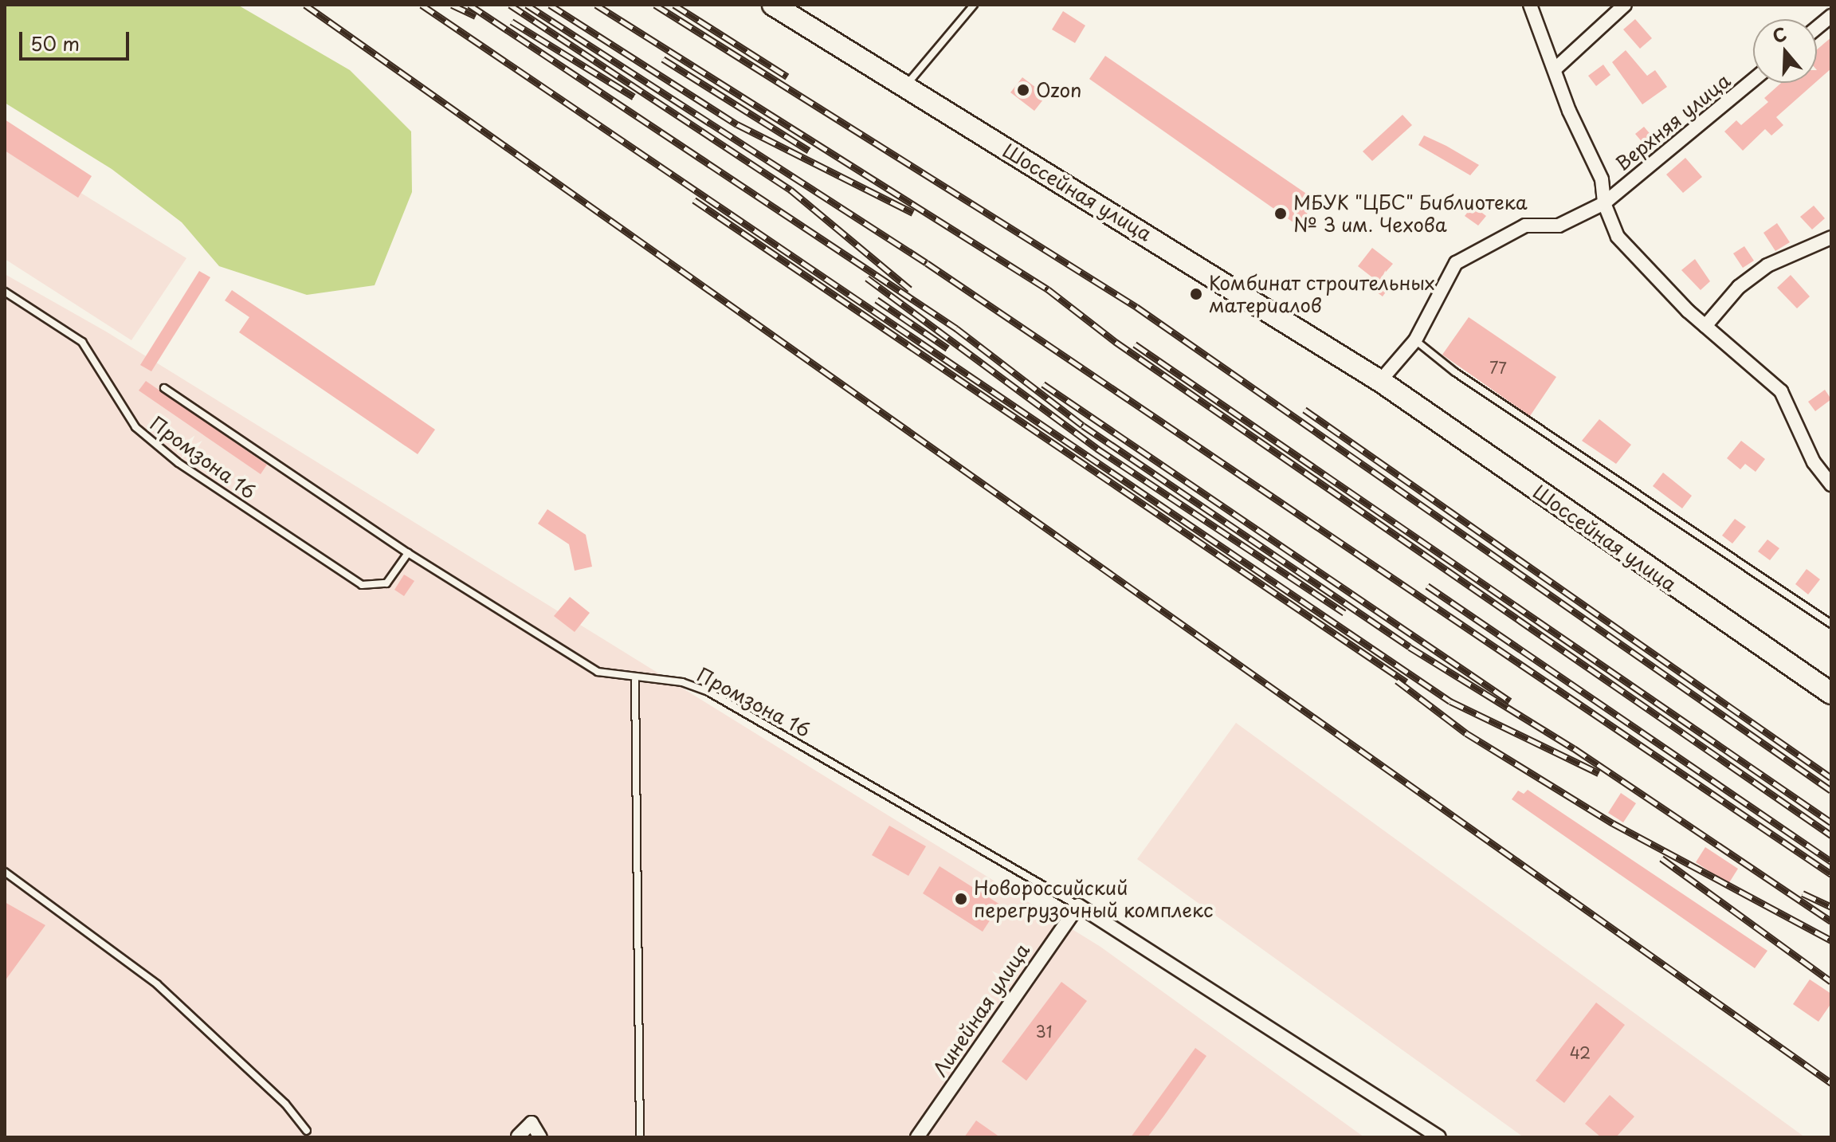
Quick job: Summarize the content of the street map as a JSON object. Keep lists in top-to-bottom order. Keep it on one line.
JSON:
{"streets":{"main road":["Шоссейная улица"],"street":["Верхняя улица","Линейная улица"],"lane":["Промзона 16"]},"crossings":[["Промзона 16","Линейная улица"]],"places":["Ozon","МБУК \"ЦБС\" Библиотека № 3 им. Чехова","Комбинат строительных материалов","Новороссийский перегрузочный комплекс"],"house_numbers":["77","31","42"],"scale_bar":"50 m","north":"top"}
